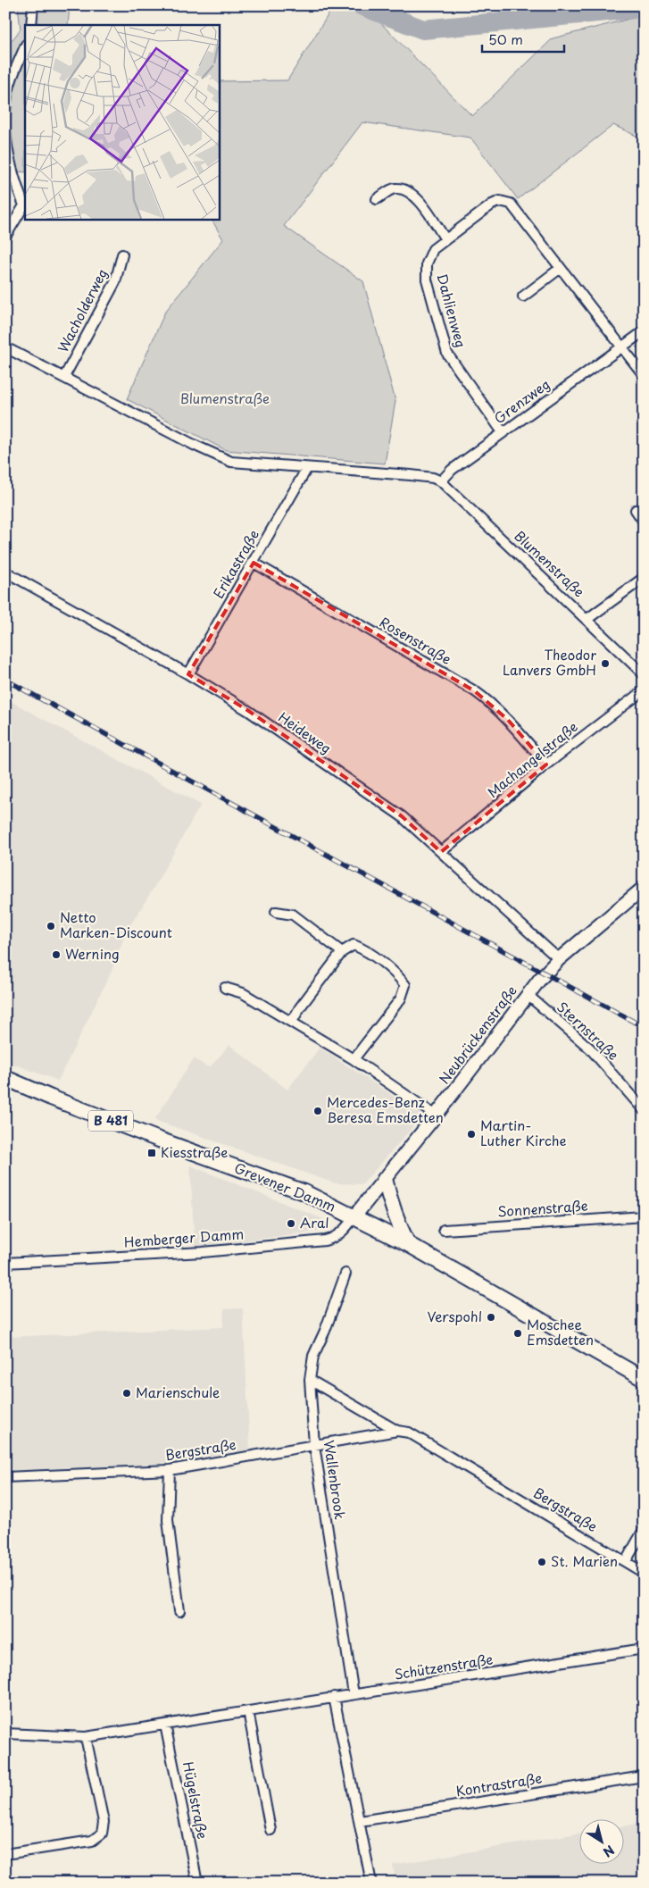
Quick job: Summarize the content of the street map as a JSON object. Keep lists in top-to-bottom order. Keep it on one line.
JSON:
{"streets":{"main road":["B 481","Grevener Damm"],"street":["Wacholderweg","Dahlienweg","Grenzweg","Erikastraße","Blumenstraße","Rosenstraße","Heideweg","Machangelstraße","Sternstraße","Neubrückenstraße","Sonnenstraße","Hemberger Damm","Bergstraße","Wallenbrook","Schützenstraße","Kontrastraße","Hügelstraße"]},"crossings":[["Wacholderweg","Blumenstraße"],["Dahlienweg","Grenzweg"],["Grenzweg","Blumenstraße"],["Erikastraße","Blumenstraße"],["Erikastraße","Rosenstraße"],["Erikastraße","Heideweg"],["Rosenstraße","Machangelstraße"],["Heideweg","Machangelstraße"],["Heideweg","Neubrückenstraße"],["Sternstraße","Neubrückenstraße"],["Neubrückenstraße","Grevener Damm"],["Neubrückenstraße","Hemberger Damm"],["Grevener Damm","Hemberger Damm"],["Bergstraße","Wallenbrook"],["Wallenbrook","Schützenstraße"],["Schützenstraße","Hügelstraße"]],"parks":["Blumenstraße"],"places":{"other":["Theodor Lanvers GmbH","Netto Marken-Discount","Werning","Mercedes-Benz Beresa Emsdetten","Martin- Luther Kirche","Aral","Verspohl","Moschee Emsdetten","Marienschule","St. Marien"],"transit":["Kiesstraße"]},"scale_bar":"50 m","north":"bottom right"}
